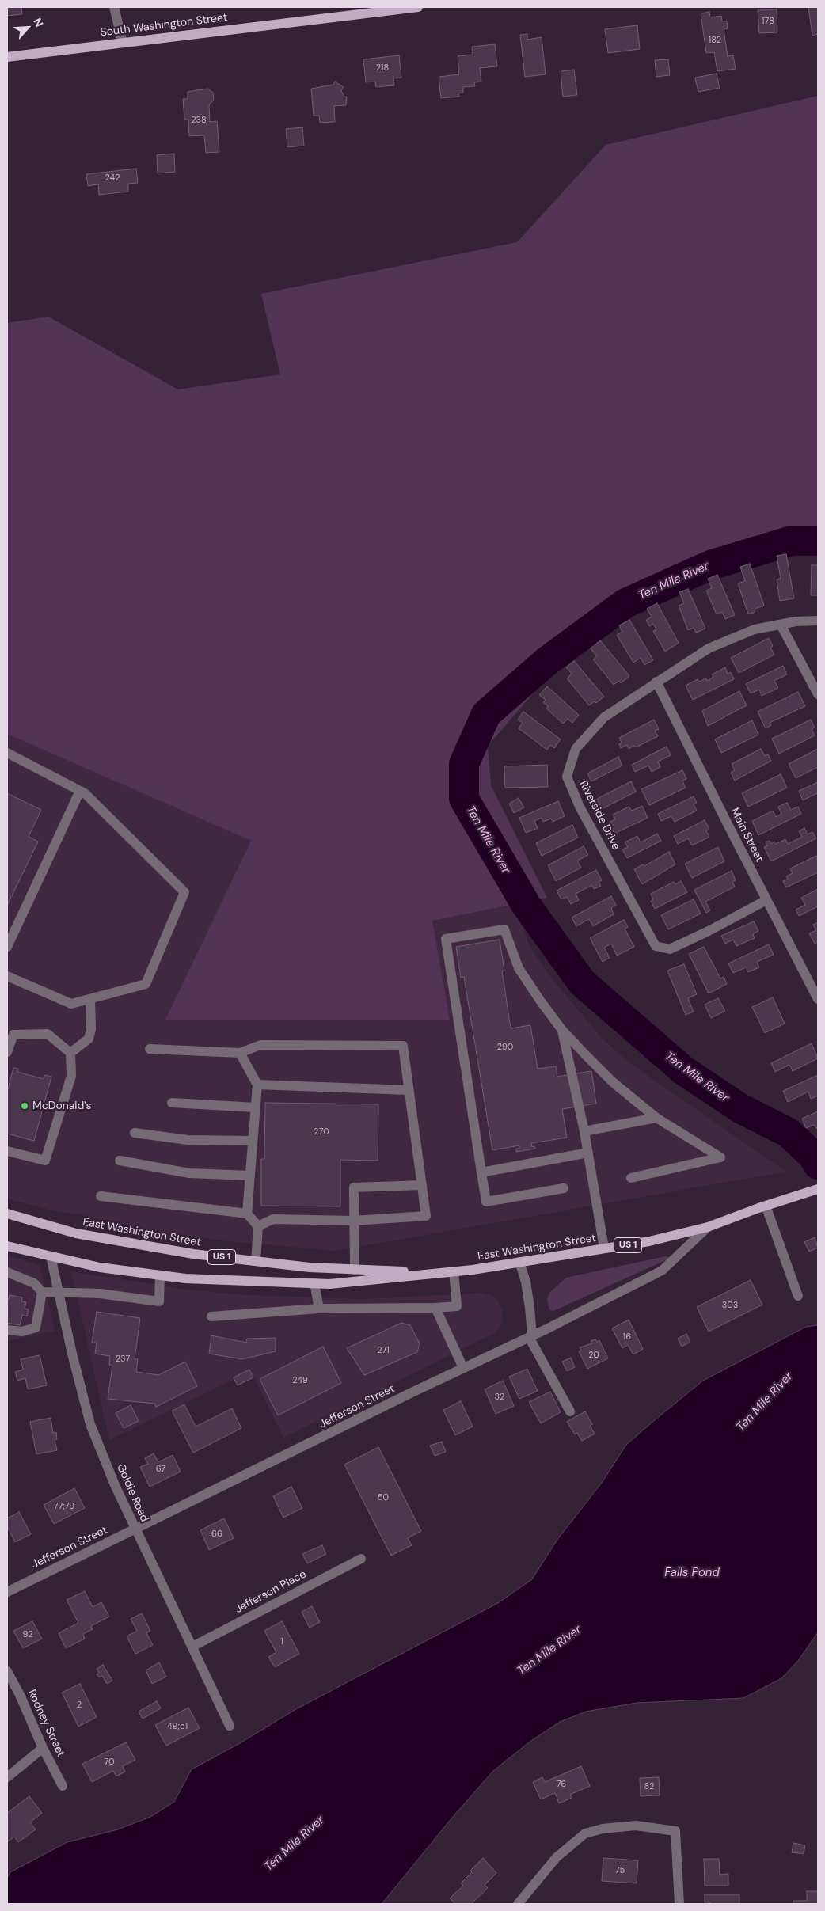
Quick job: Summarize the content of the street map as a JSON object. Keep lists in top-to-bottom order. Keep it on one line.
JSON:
{"streets":{"main road":["South Washington Street","East Washington Street","US 1"],"street":["Riverside Drive","Main Street","Jefferson Street","Goldie Road","Jefferson Place","Rodney Street"]},"crossings":[["Riverside Drive","Main Street"],["East Washington Street","Jefferson Street"],["East Washington Street","Goldie Road"],["Jefferson Street","Goldie Road"],["Goldie Road","Jefferson Place"]],"water":["Ten Mile River","Falls Pond"],"places":["McDonald's"],"house_numbers":["178","182","218","238","242","290","270","303","16","271","20","237","249","32","67","50","77;79","66","92","1","2","49;51","70","76","82","75"],"north":"top right"}
